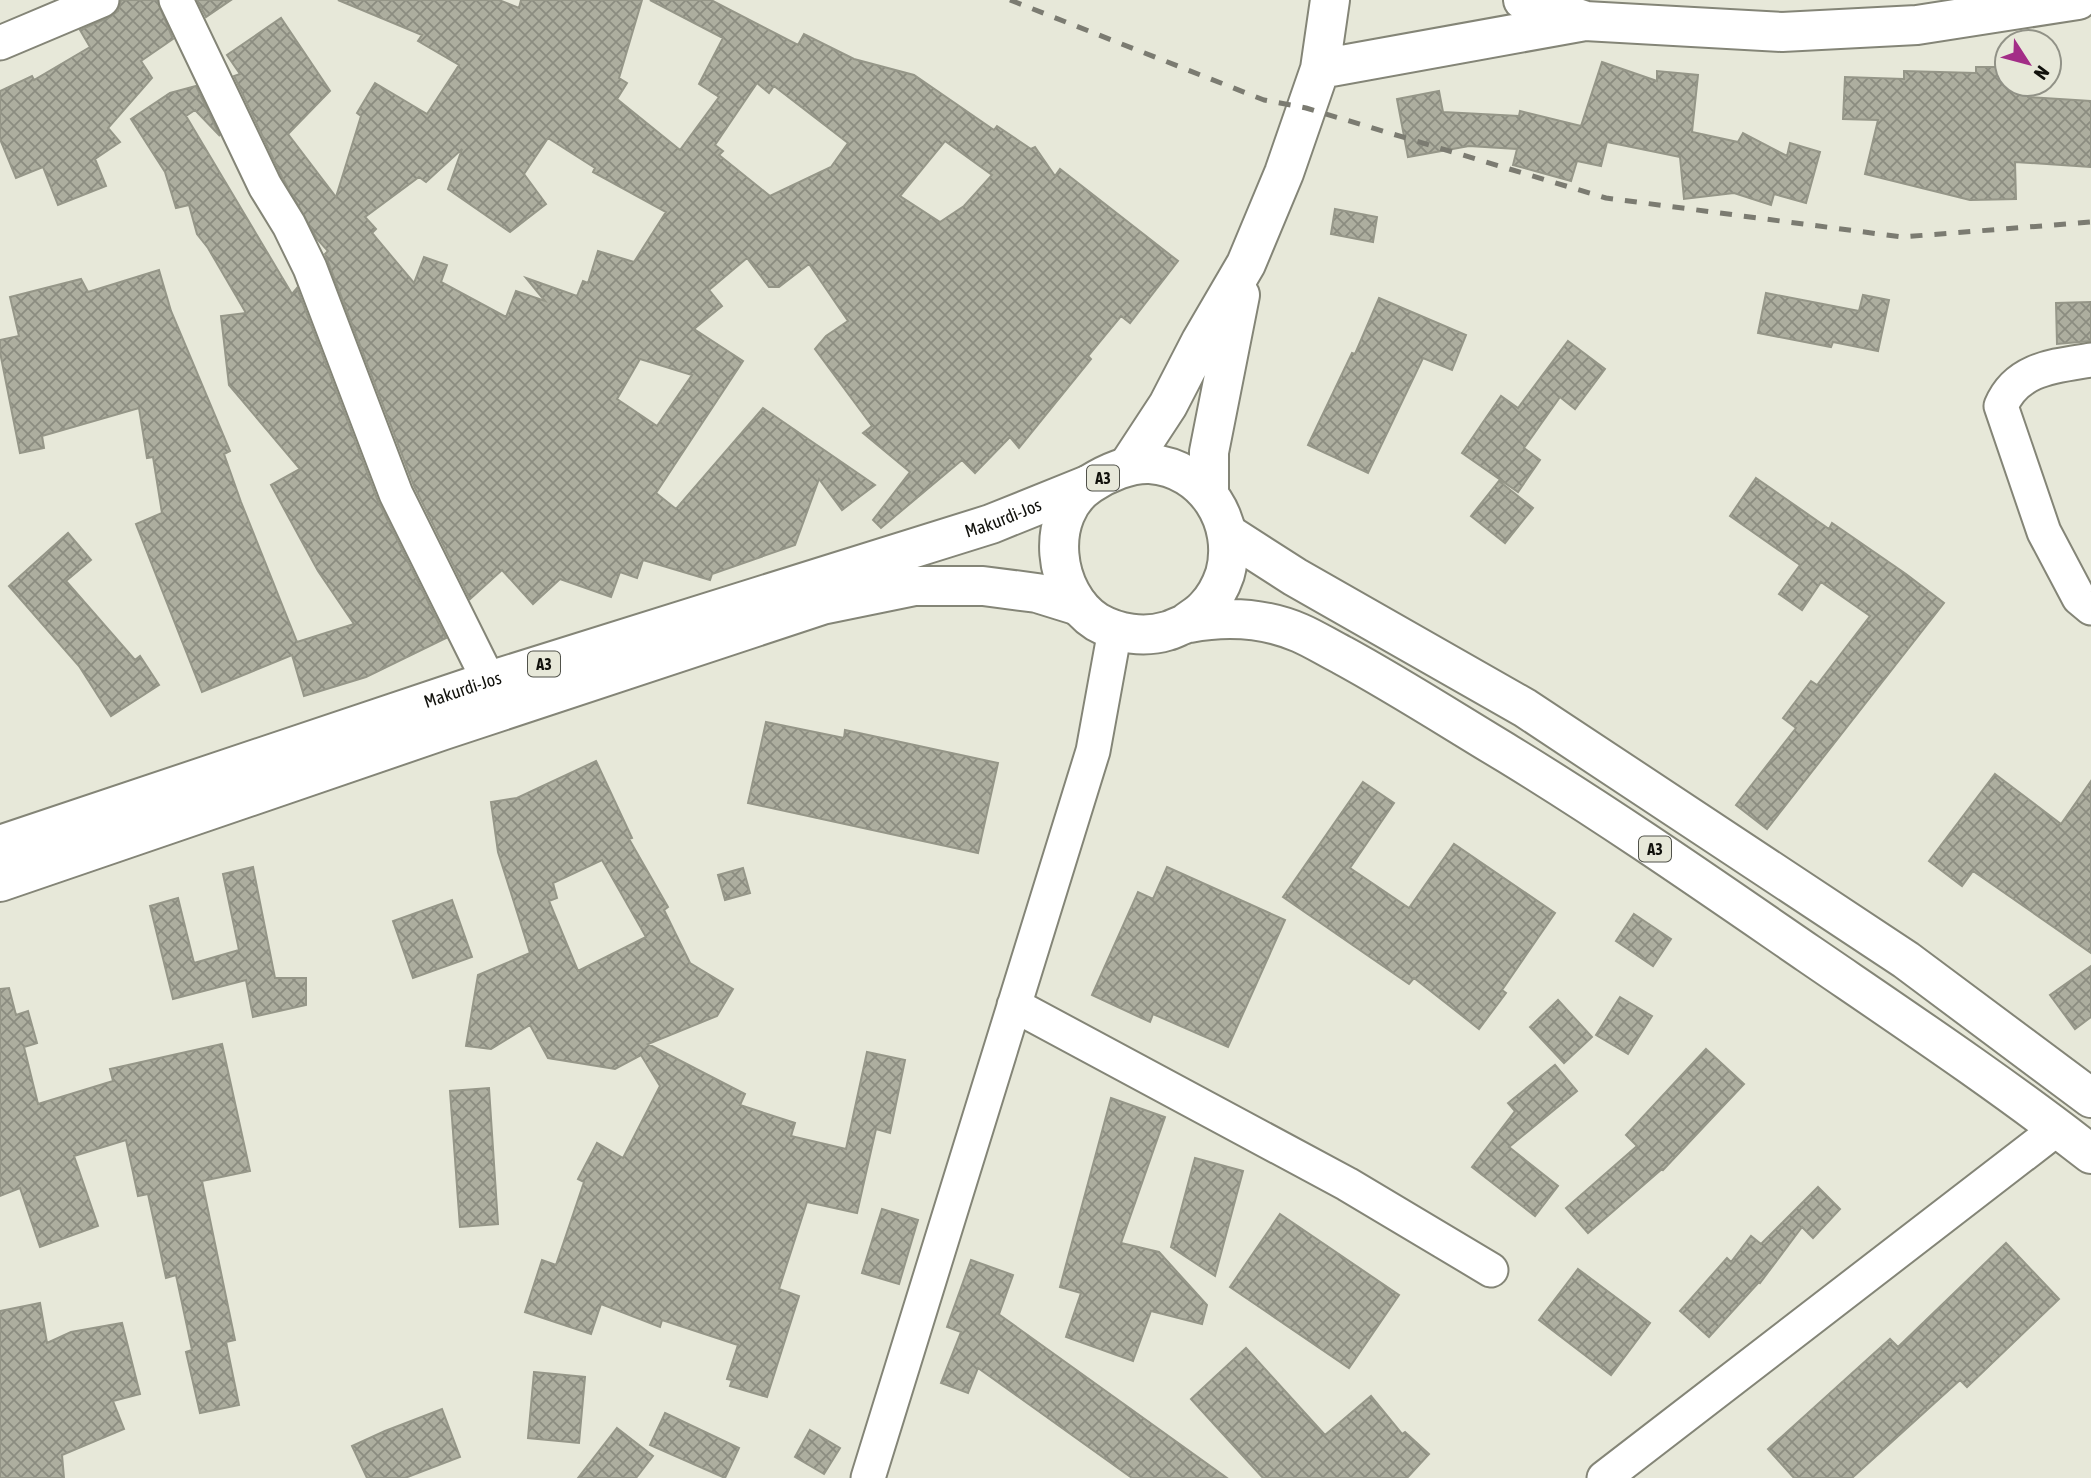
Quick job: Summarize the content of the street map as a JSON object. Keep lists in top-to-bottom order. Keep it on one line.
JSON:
{"streets":{"main road":["A3","Makurdi-Jos"]},"crossings":[["A3","Makurdi-Jos"]],"north":"bottom right"}
